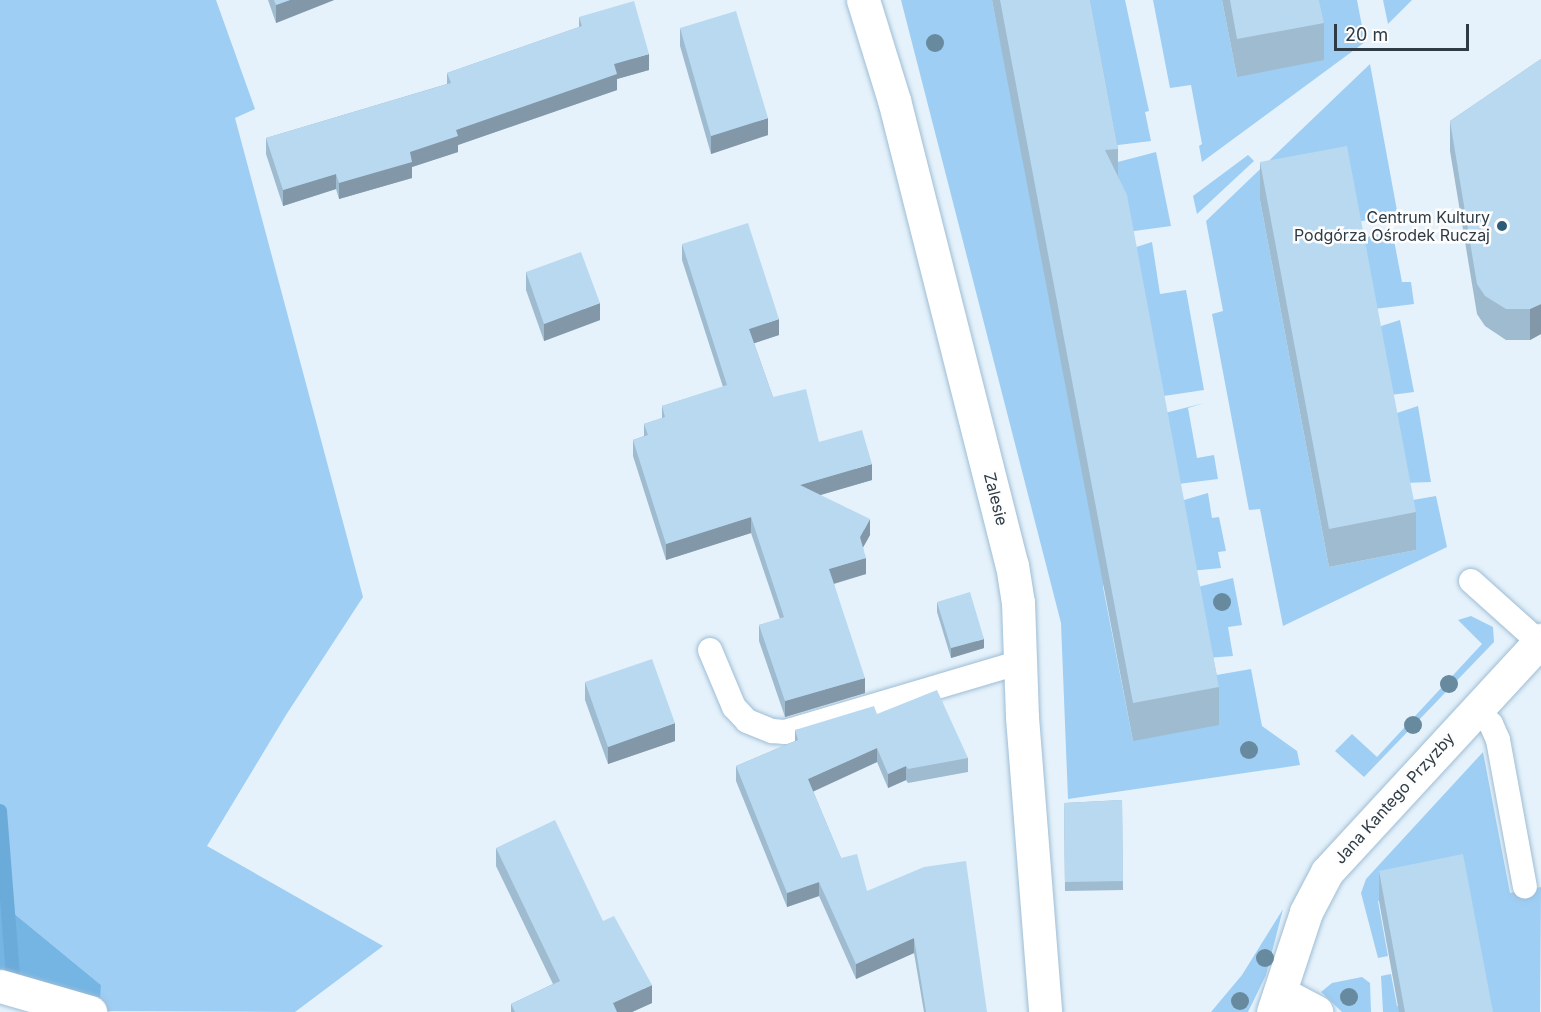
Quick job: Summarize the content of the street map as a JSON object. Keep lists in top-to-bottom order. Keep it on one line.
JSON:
{"streets":{"street":["Zalesie","Jana Kantego Przyzby"]},"places":["Centrum Kultury Podgórza Ośrodek Ruczaj"],"scale_bar":"20 m"}
